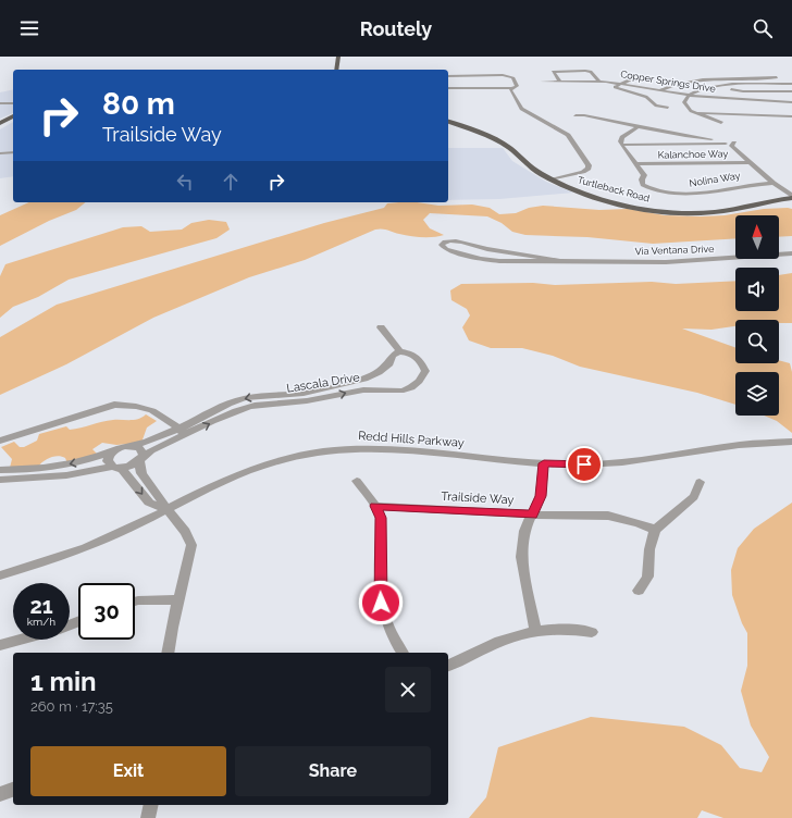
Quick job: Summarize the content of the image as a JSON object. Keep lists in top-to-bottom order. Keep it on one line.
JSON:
{"streets":{"main road":["Turtleback Road"],"street":["Copper Springs Drive","Kalanchoe Way","Nolina Way","Via Ventana Drive","Lascala Drive","Redd Hills Parkway","Trailside Way"]},"crossings":[["Kalanchoe Way","Nolina Way"]],"north":"top","page":{"header":"Routely","turn":["80 m","Trailside Way"],"speed":"21 km/h","limit":"30","heading":["1 min","260 m · 17:35"],"buttons":["Exit","Share"]}}
